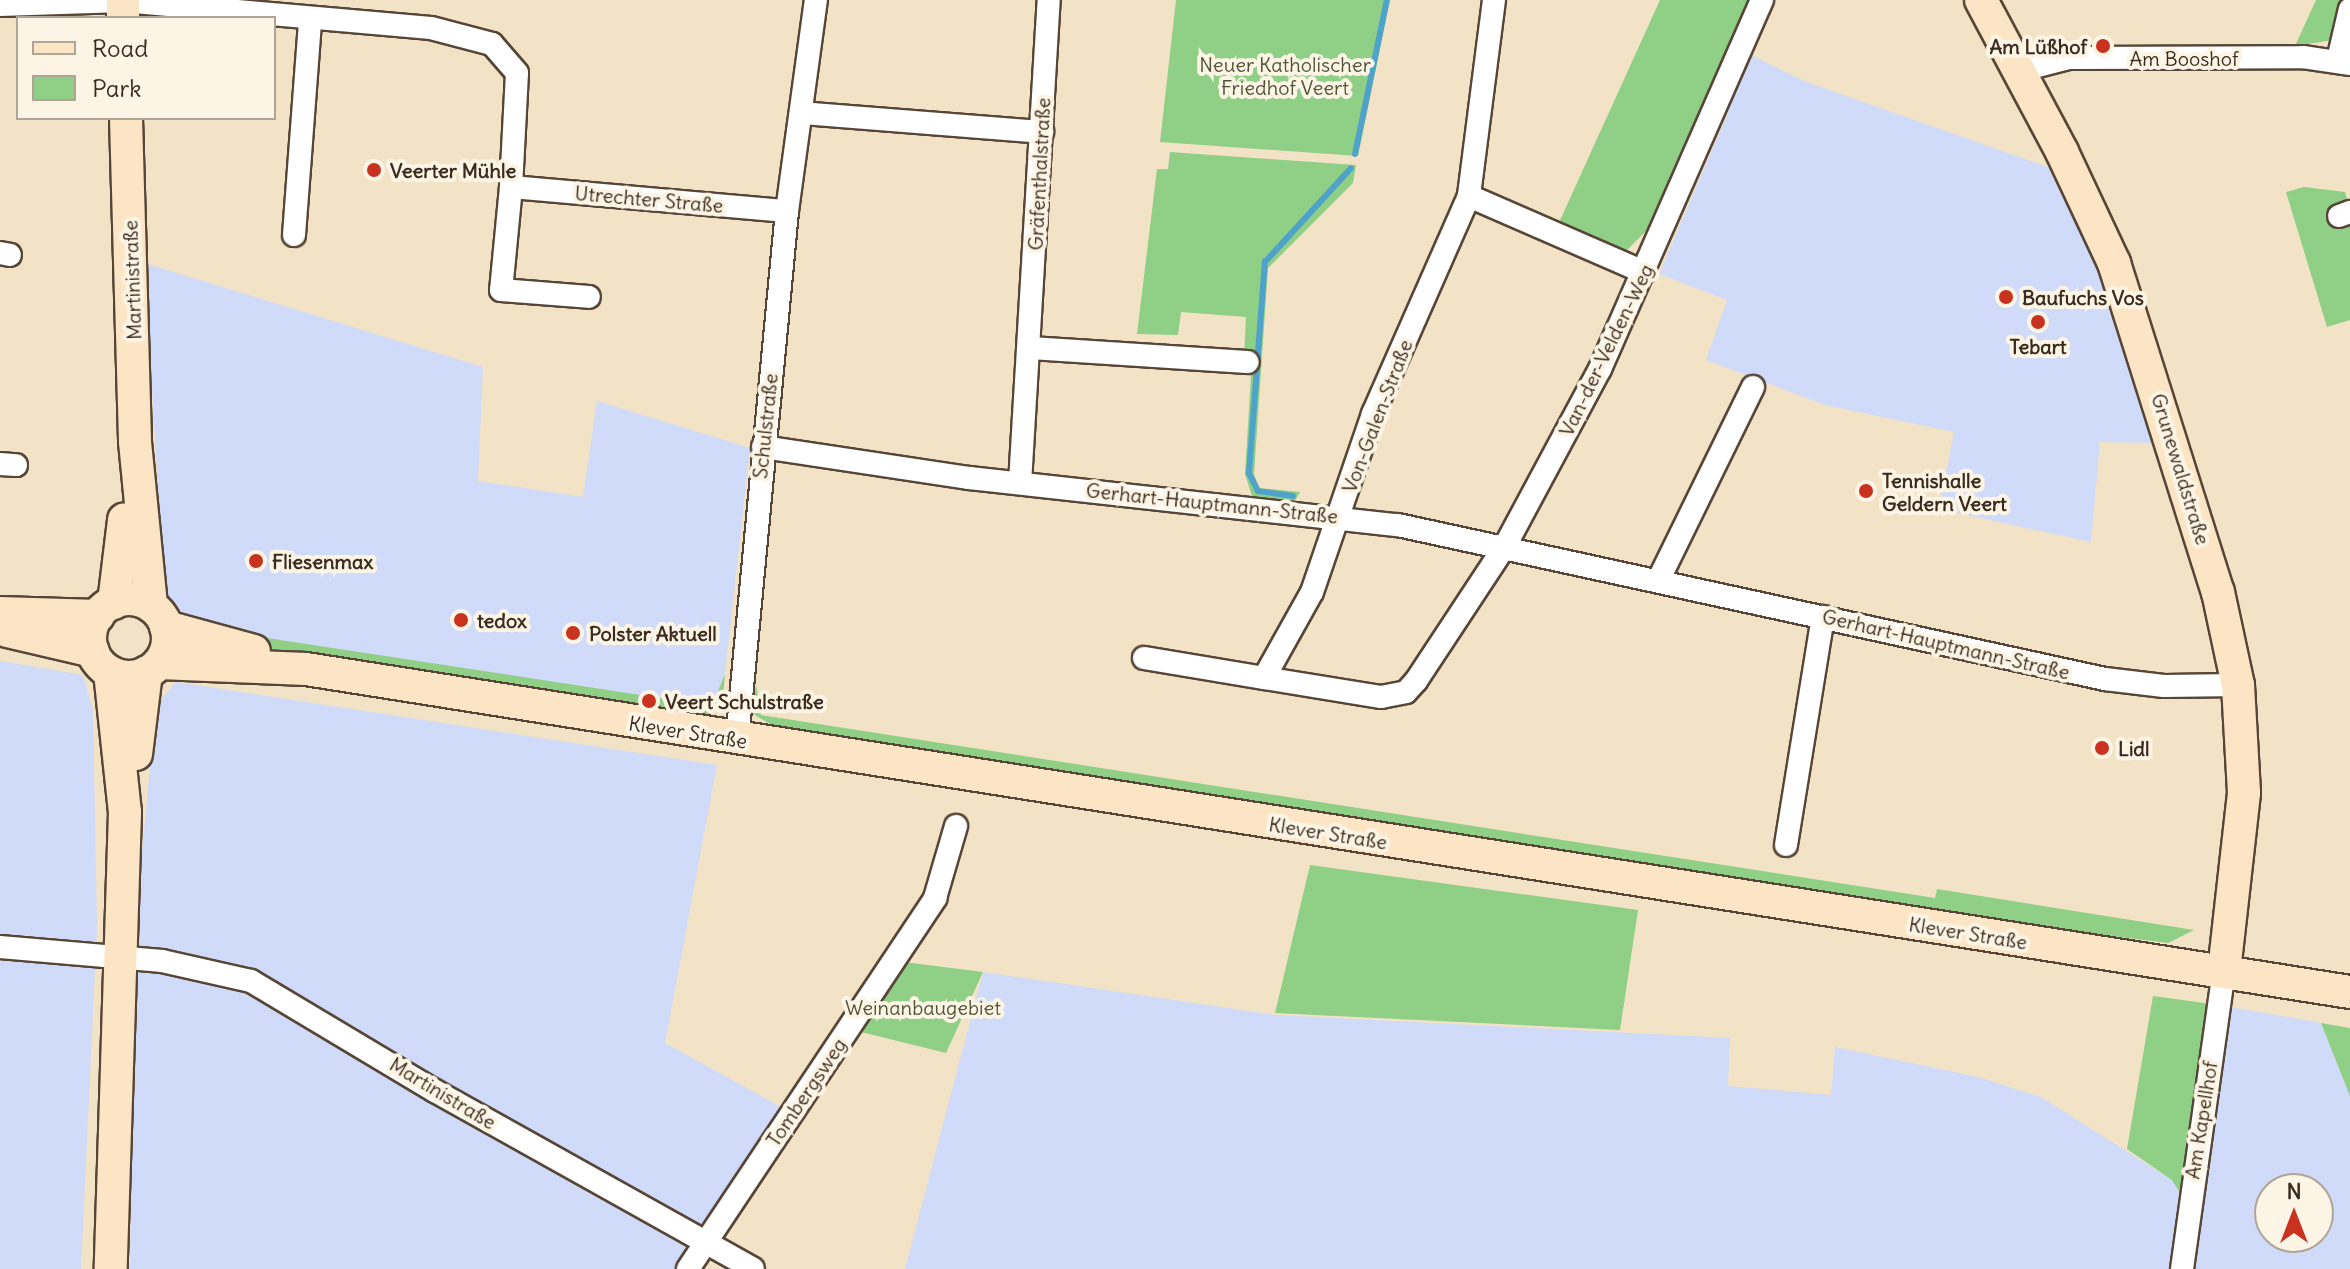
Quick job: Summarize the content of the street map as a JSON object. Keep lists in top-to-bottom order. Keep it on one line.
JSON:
{"streets":{"main road":["Martinistraße","Grunewaldstraße","Klever Straße"],"street":["Am Booshof","Gräfenthalstraße","Utrechter Straße","Van-der-Velden-Weg","Von-Galen-Straße","Schulstraße","Gerhart-Hauptmann-Straße","Tombergsweg","Am Kapellhof"]},"crossings":[["Am Booshof","Grunewaldstraße"],["Gräfenthalstraße","Gerhart-Hauptmann-Straße"],["Utrechter Straße","Schulstraße"],["Martinistraße","Klever Straße"],["Martinistraße","Tombergsweg"],["Van-der-Velden-Weg","Von-Galen-Straße"],["Van-der-Velden-Weg","Gerhart-Hauptmann-Straße"],["Von-Galen-Straße","Gerhart-Hauptmann-Straße"],["Schulstraße","Gerhart-Hauptmann-Straße"],["Schulstraße","Klever Straße"],["Grunewaldstraße","Gerhart-Hauptmann-Straße"],["Grunewaldstraße","Klever Straße"],["Grunewaldstraße","Am Kapellhof"],["Klever Straße","Am Kapellhof"]],"parks":["Neuer Katholischer Friedhof Veert","Weinanbaugebiet"],"places":["Am Lüßhof","Veerter Mühle","Baufuchs Vos","Tebart","Tennishalle Geldern Veert","Fliesenmax","tedox","Polster Aktuell","Veert Schulstraße","Lidl"],"legend":["Road","Park"],"north":"top"}
